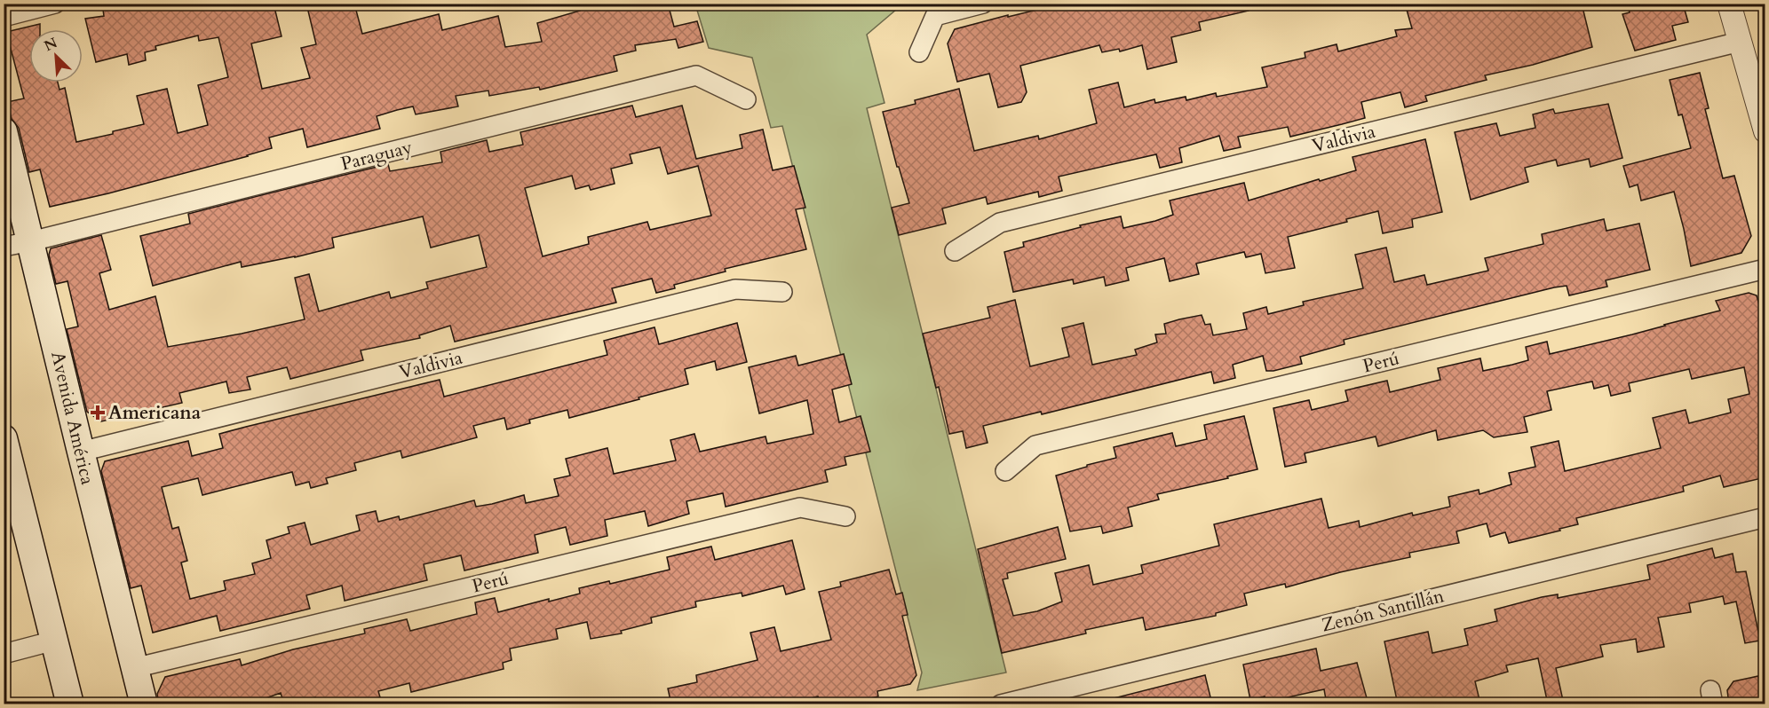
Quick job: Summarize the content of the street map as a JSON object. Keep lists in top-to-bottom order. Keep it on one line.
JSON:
{"streets":{"main road":["Avenida América"],"street":["Valdivia","Paraguay","Perú","Zenón Santillán"]},"crossings":[["Valdivia","Avenida América"],["Paraguay","Avenida América"],["Perú","Avenida América"]],"places":{"health":["Americana"]},"north":"top left"}
